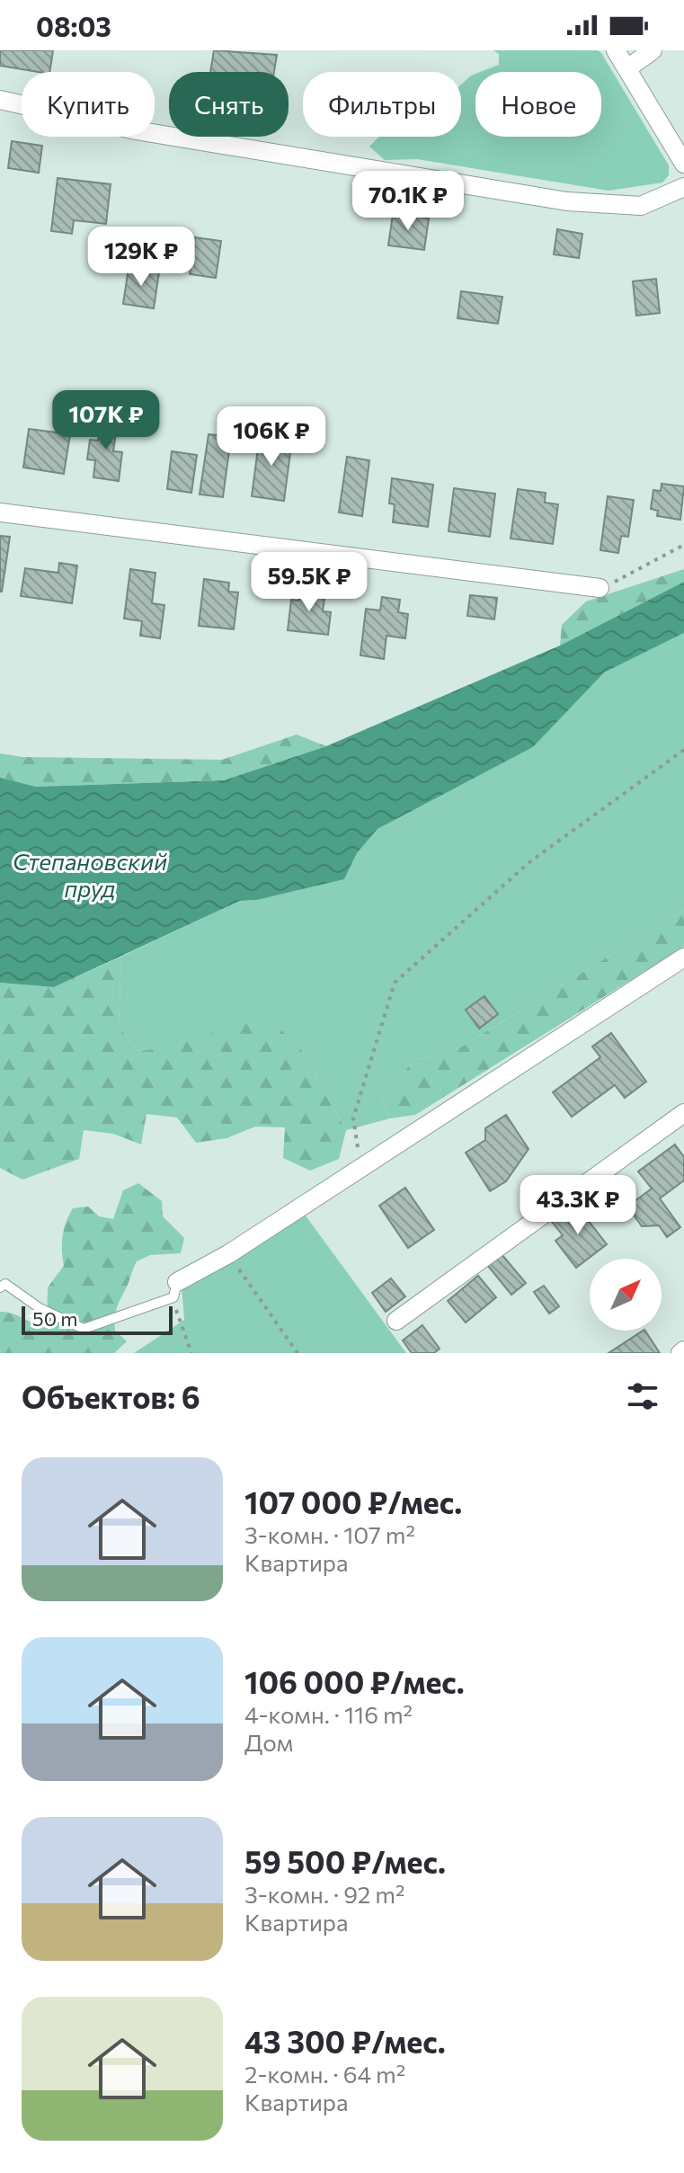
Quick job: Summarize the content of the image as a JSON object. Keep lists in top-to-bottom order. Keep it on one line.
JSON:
{"water":["Степановский пруд"],"scale_bar":"50 m","north":"top right","page":{"status":"08:03","chip":["Купить","Снять","Фильтры","Новое"],"price":["70.1K ₽","129K ₽","107K ₽","106K ₽","59.5K ₽","43.3K ₽"],"scale":"50 m","heading":"Объектов: 6","list":[{"name":"107 000 ₽/мес.","note":"3-комн. · 107 m² · Квартира"},{"name":"106 000 ₽/мес.","note":"4-комн. · 116 m² · Дом"},{"name":"59 500 ₽/мес.","note":"3-комн. · 92 m² · Квартира"},{"name":"43 300 ₽/мес.","note":"2-комн. · 64 m² · Квартира"}]}}
